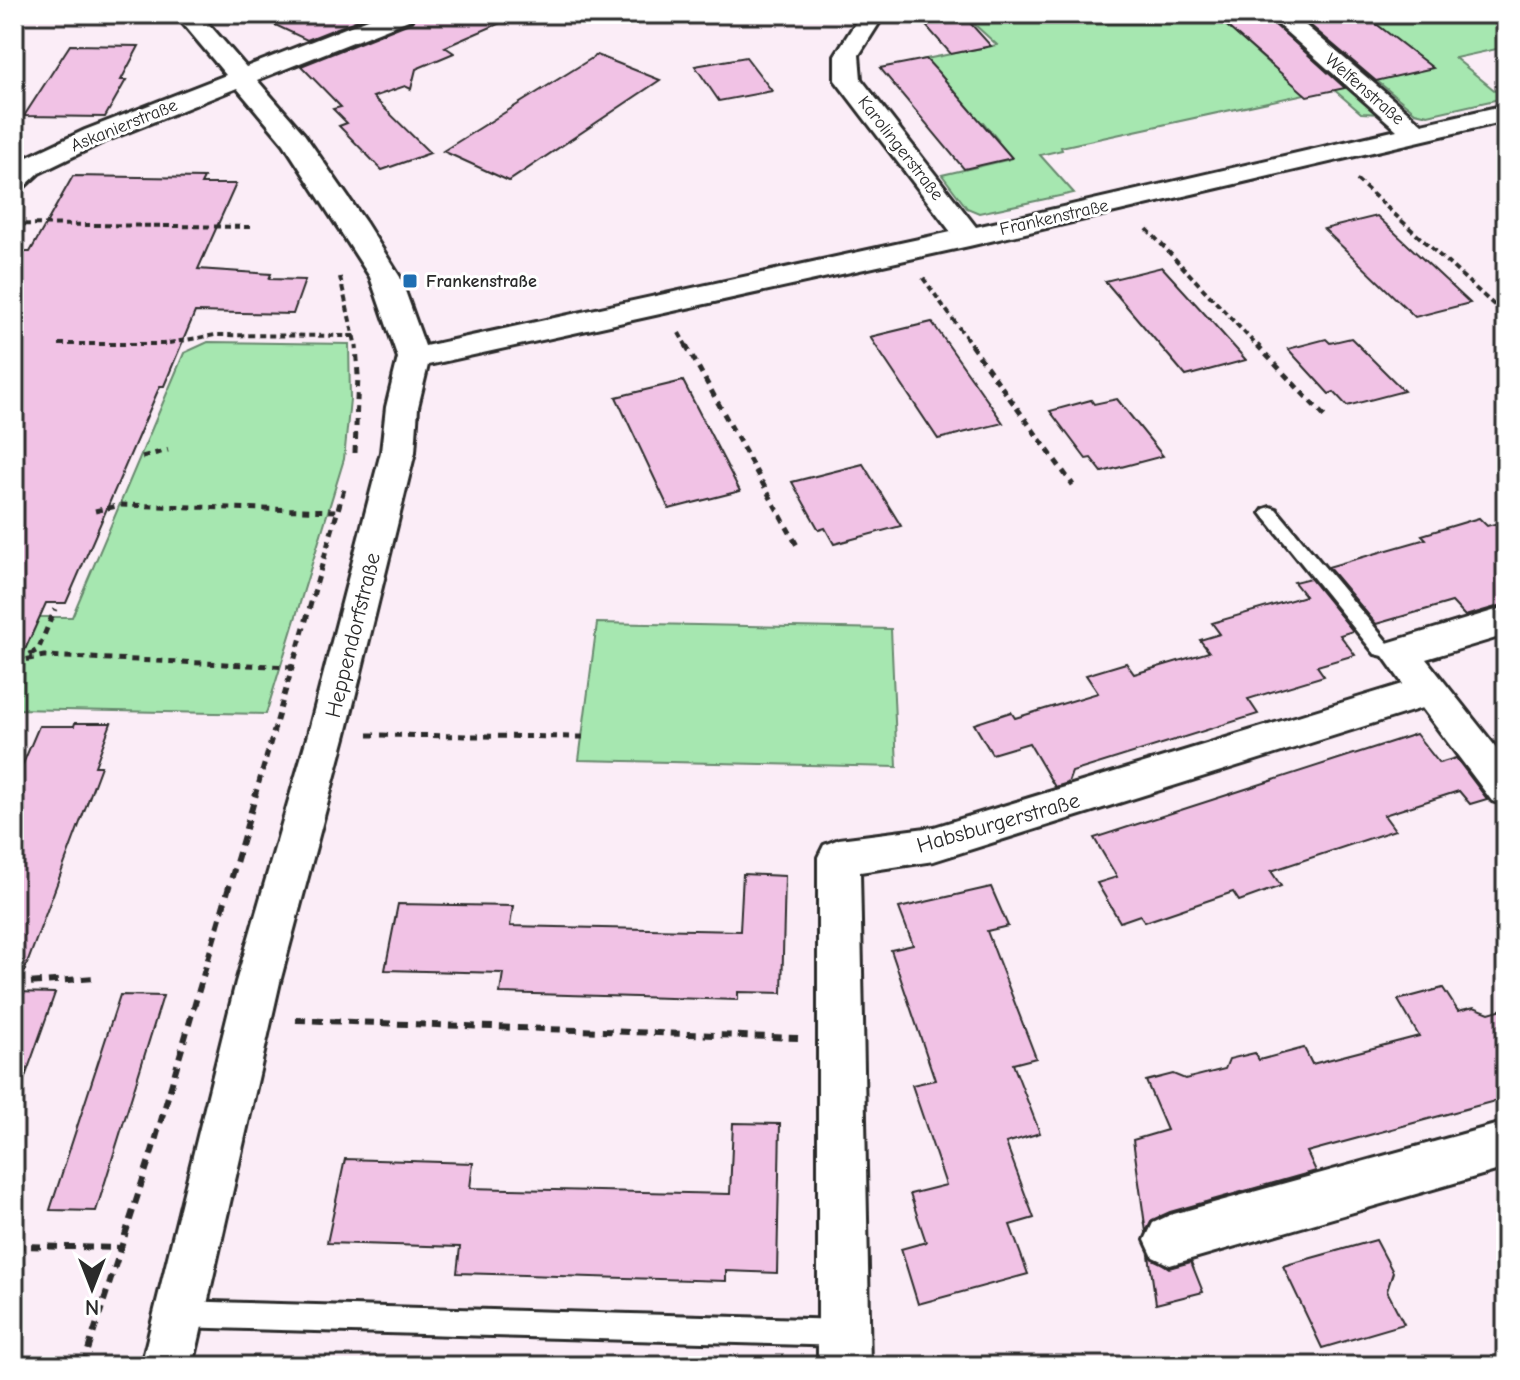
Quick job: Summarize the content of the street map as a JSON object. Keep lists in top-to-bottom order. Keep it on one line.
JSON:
{"streets":{"street":["Welfenstraße","Askanierstraße","Karolingerstraße","Frankenstraße","Heppendorfstraße","Habsburgerstraße"]},"crossings":[["Welfenstraße","Frankenstraße"],["Karolingerstraße","Frankenstraße"],["Frankenstraße","Heppendorfstraße"]],"places":{"transit":["Frankenstraße"]},"north":"bottom"}
